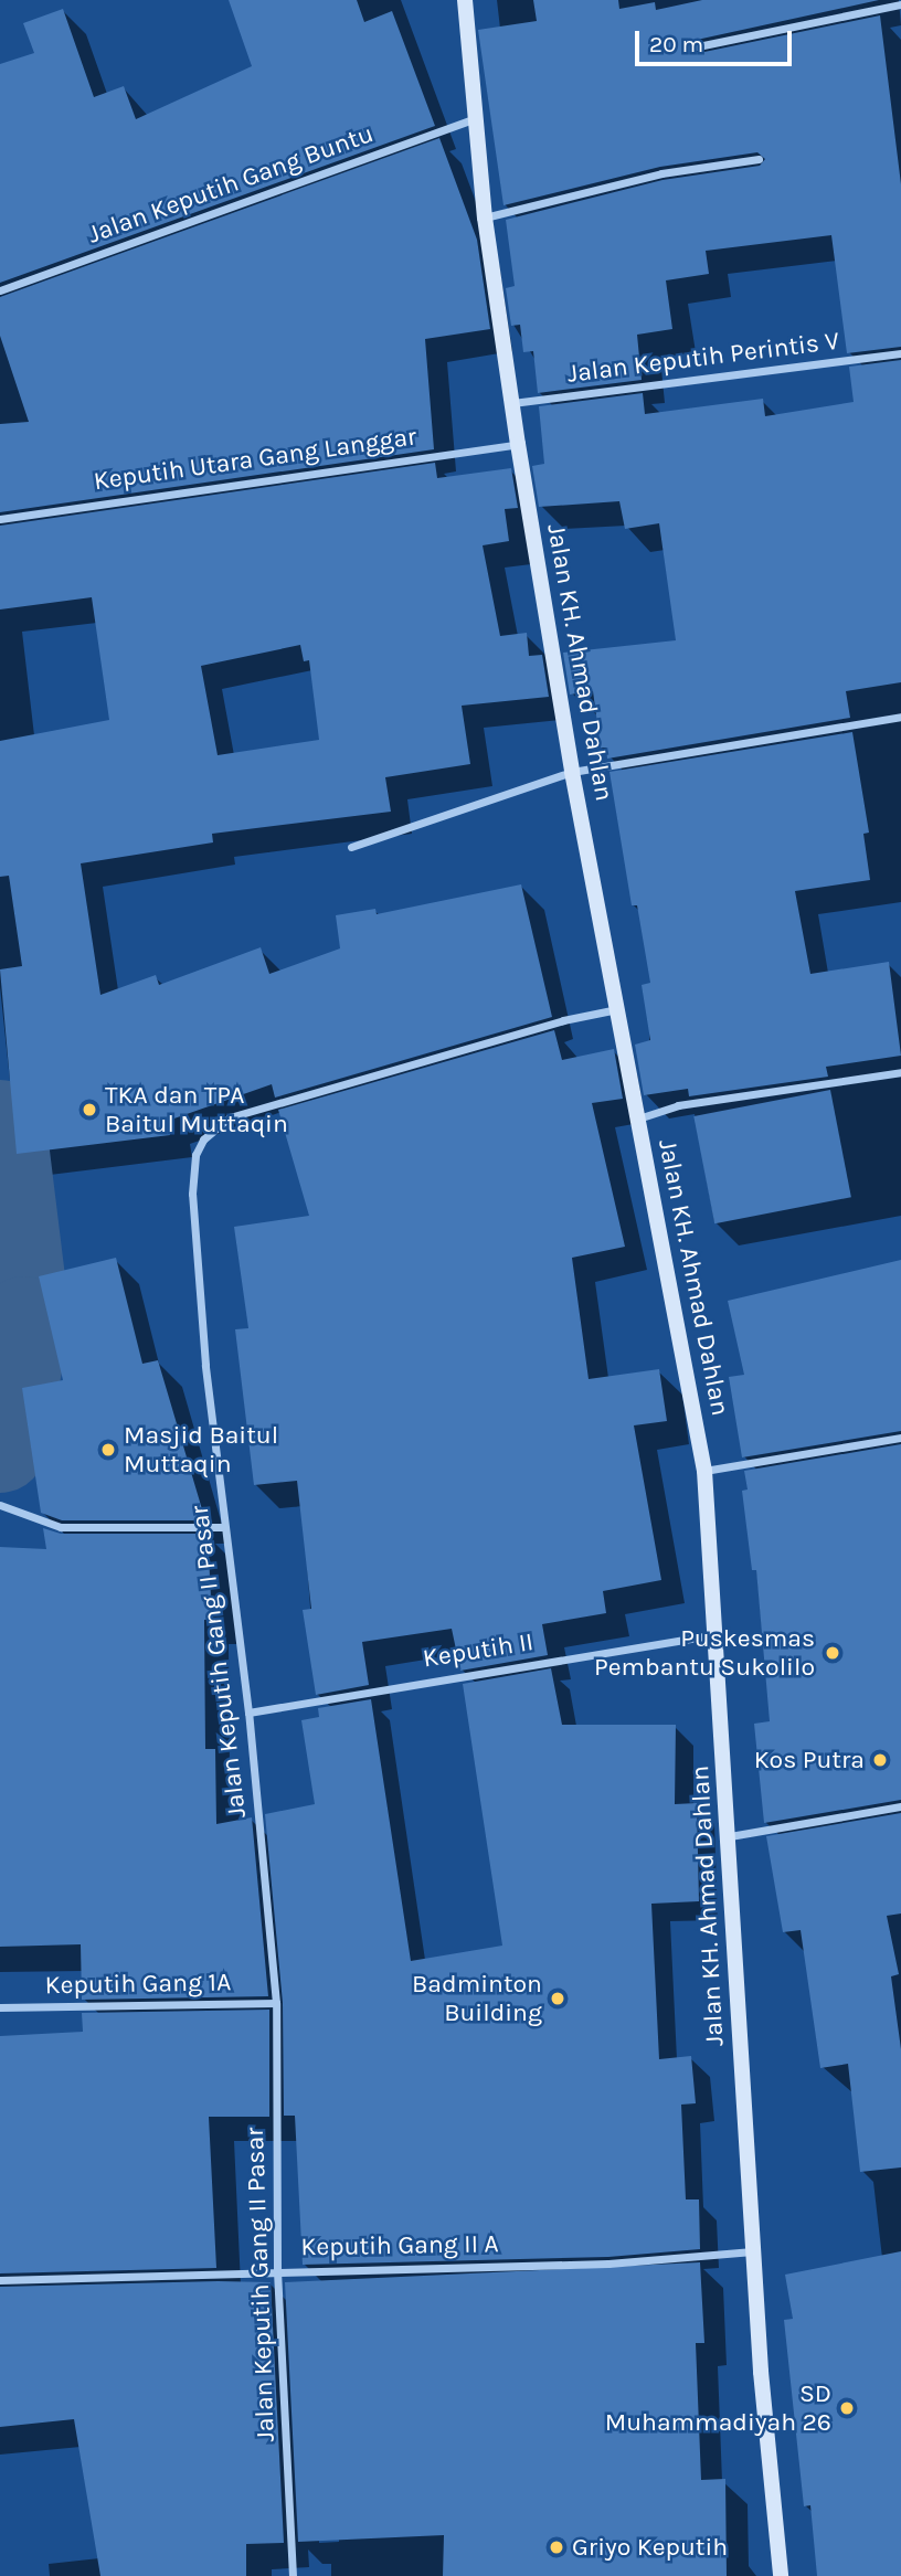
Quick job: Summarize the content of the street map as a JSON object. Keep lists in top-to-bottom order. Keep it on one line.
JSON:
{"streets":{"street":["Jalan Keputih Gang Buntu","Jalan Keputih Perintis V","Keputih Utara Gang Langgar","Jalan KH. Ahmad Dahlan","Keputih II","Jalan Keputih Gang II Pasar","Keputih Gang 1A","Keputih Gang II A"]},"crossings":[["Jalan Keputih Gang Buntu","Jalan KH. Ahmad Dahlan"],["Jalan Keputih Perintis V","Jalan KH. Ahmad Dahlan"],["Keputih Utara Gang Langgar","Jalan KH. Ahmad Dahlan"],["Jalan KH. Ahmad Dahlan","Keputih II"],["Jalan KH. Ahmad Dahlan","Jalan Keputih Gang II Pasar"],["Jalan KH. Ahmad Dahlan","Keputih Gang II A"],["Keputih II","Jalan Keputih Gang II Pasar"],["Jalan Keputih Gang II Pasar","Keputih Gang 1A"],["Jalan Keputih Gang II Pasar","Keputih Gang II A"]],"places":["TKA dan TPA Baitul Muttaqin","Masjid Baitul Muttaqin","Puskesmas Pembantu Sukolilo","Kos Putra","Badminton Building","SD Muhammadiyah 26","Griyo Keputih"],"scale_bar":"20 m"}
